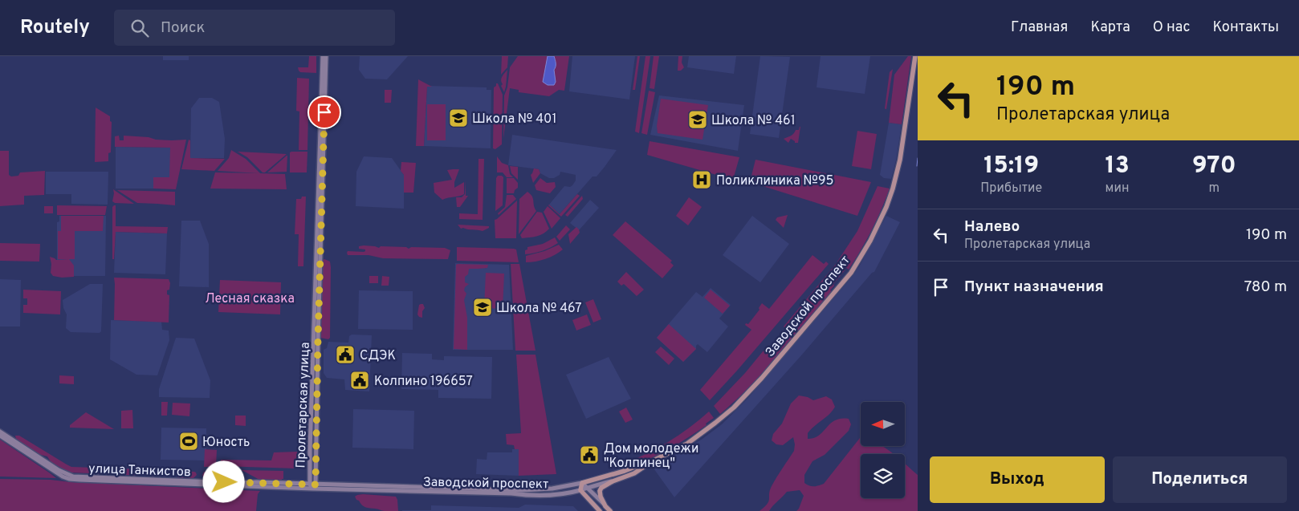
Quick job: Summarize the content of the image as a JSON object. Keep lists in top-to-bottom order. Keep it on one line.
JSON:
{"streets":{"main road":["Заводской проспект","Пролетарская улица","улица Танкистов"]},"crossings":[["Заводской проспект","Пролетарская улица"],["Заводской проспект","улица Танкистов"],["Пролетарская улица","улица Танкистов"]],"parks":["Лесная сказка"],"places":{"school or university":["Школа № 401","Школа № 461","Школа № 467"],"hospital":["Поликлиника №95"],"public building":["СДЭК","Колпино 196657","Дом молодежи \"Колпинец\""],"sports":["Юность"]},"north":"left","page":{"header":"Routely","search":"Поиск","nav":["Главная","Карта","О нас","Контакты"],"turn":["190 m","Пролетарская улица"],"eta":["15:19","Прибытие","13","мин","970","m"],"list":[{"name":"Налево","note":"Пролетарская улица","value":"190 m"},{"name":"Пункт назначения","value":"780 m"}],"buttons":["Выход","Поделиться"]}}
